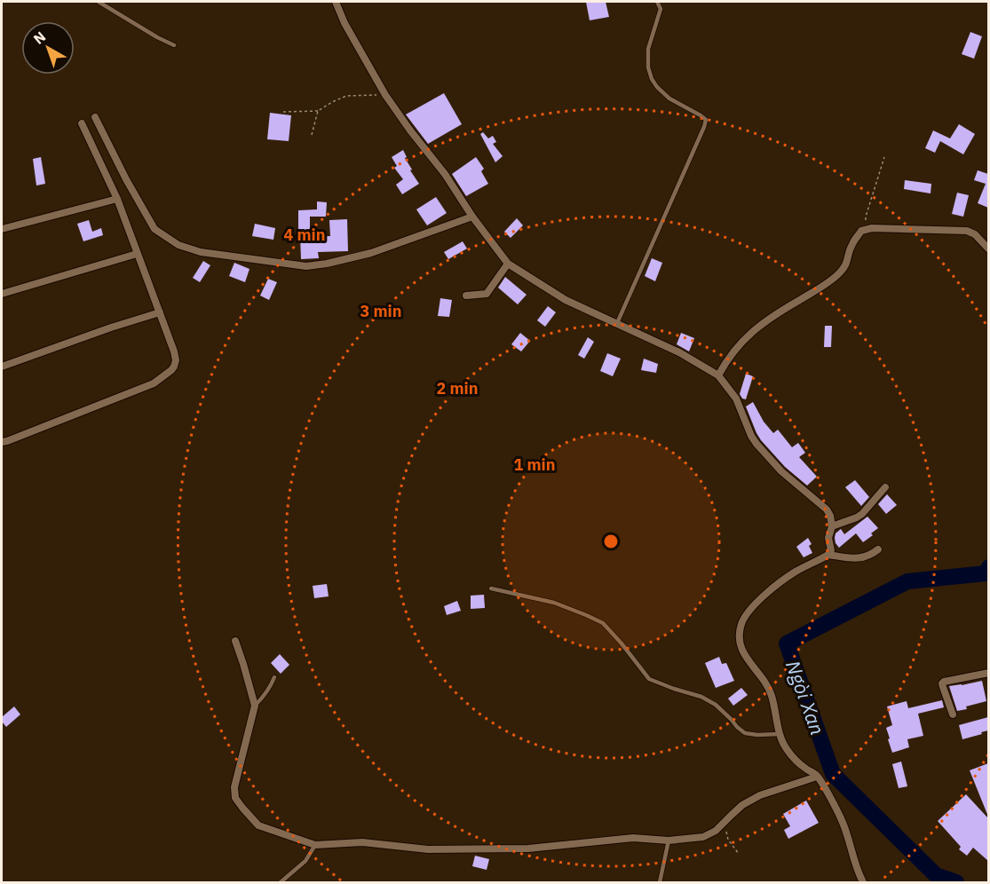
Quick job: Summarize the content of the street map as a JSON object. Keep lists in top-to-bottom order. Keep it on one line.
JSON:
{"water":["Ngòi Xan"],"north":"top left","rings":["4 min","3 min","2 min","1 min"]}
